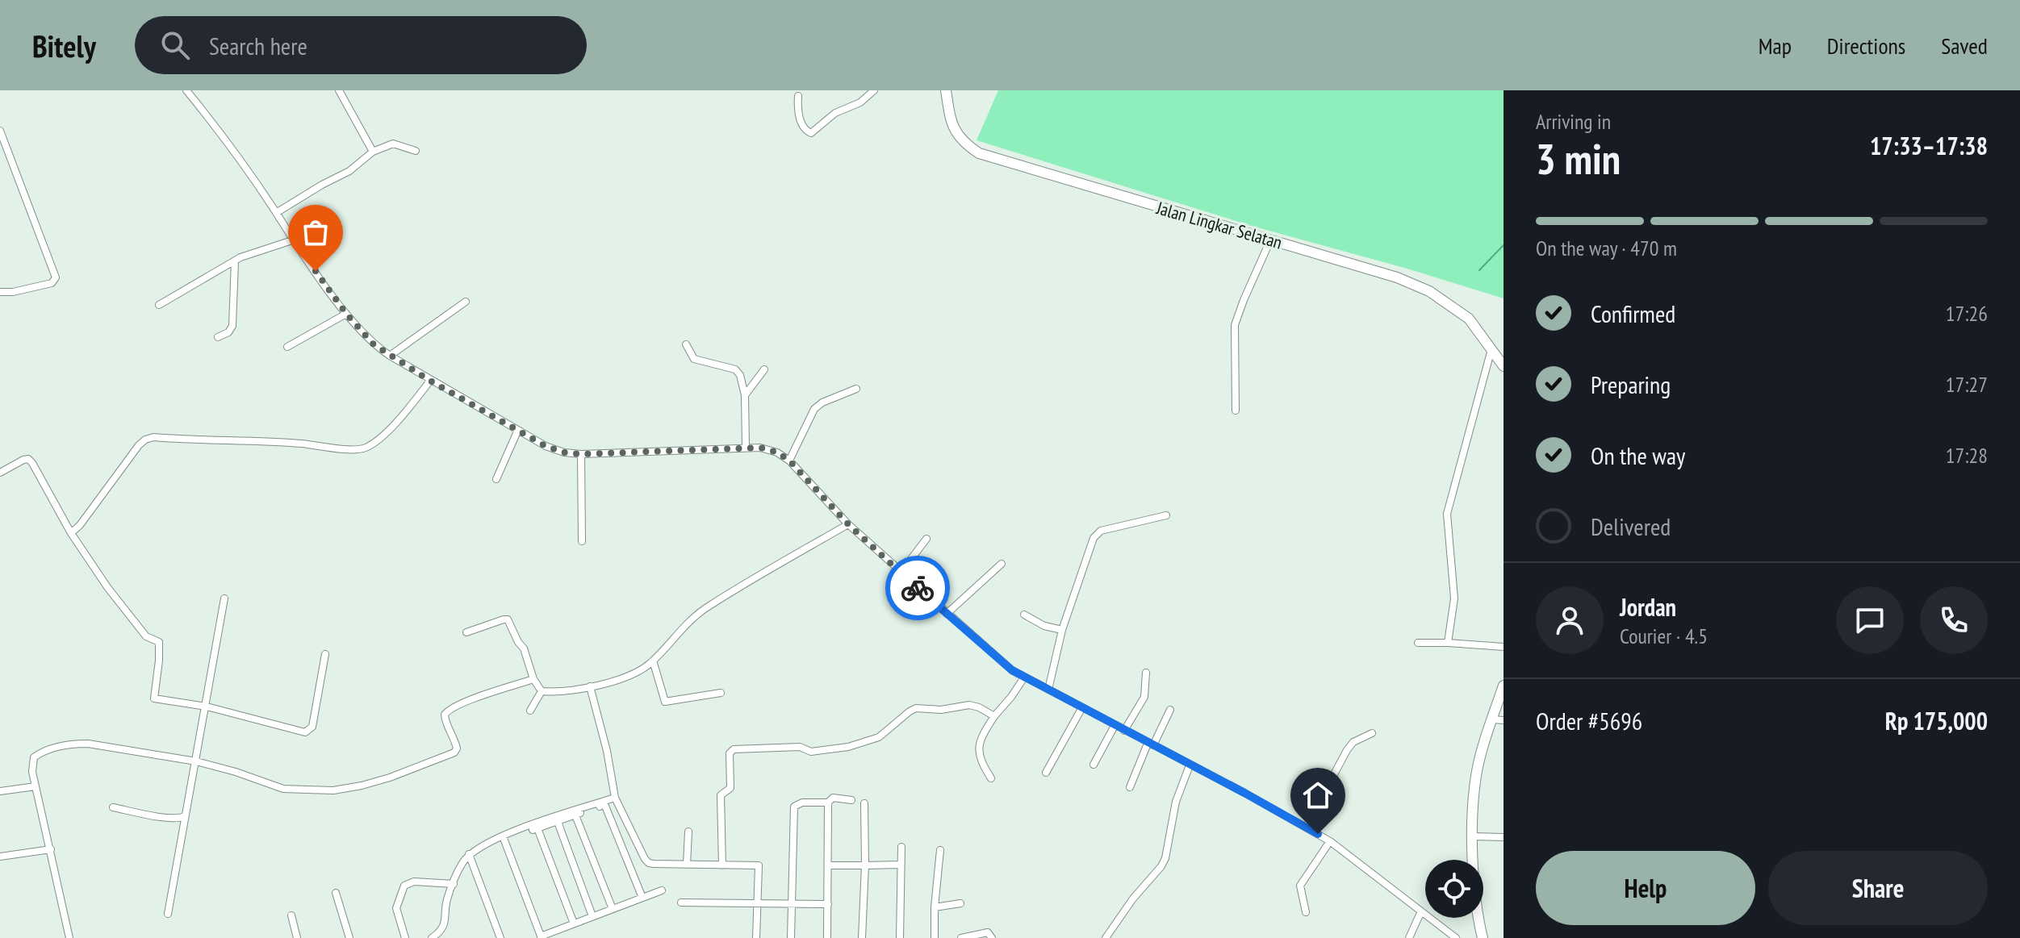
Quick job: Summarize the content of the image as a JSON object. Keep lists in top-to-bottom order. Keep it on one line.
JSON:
{"streets":{"highway":["Jalan Lingkar Selatan"]},"page":{"header":"Bitely","search":"Search here","nav":["Map","Directions","Saved"],"heading":["3 min","Arriving in","17:33–17:38"],"panel":["Jordan","Courier · 4.5","Order #5696","Rp 175,000"],"bar":"On the way · 470 m","list":[["Confirmed","17:26"],["Preparing","17:27"],["On the way","17:28"],"Delivered"],"buttons":["Help","Share"]}}
